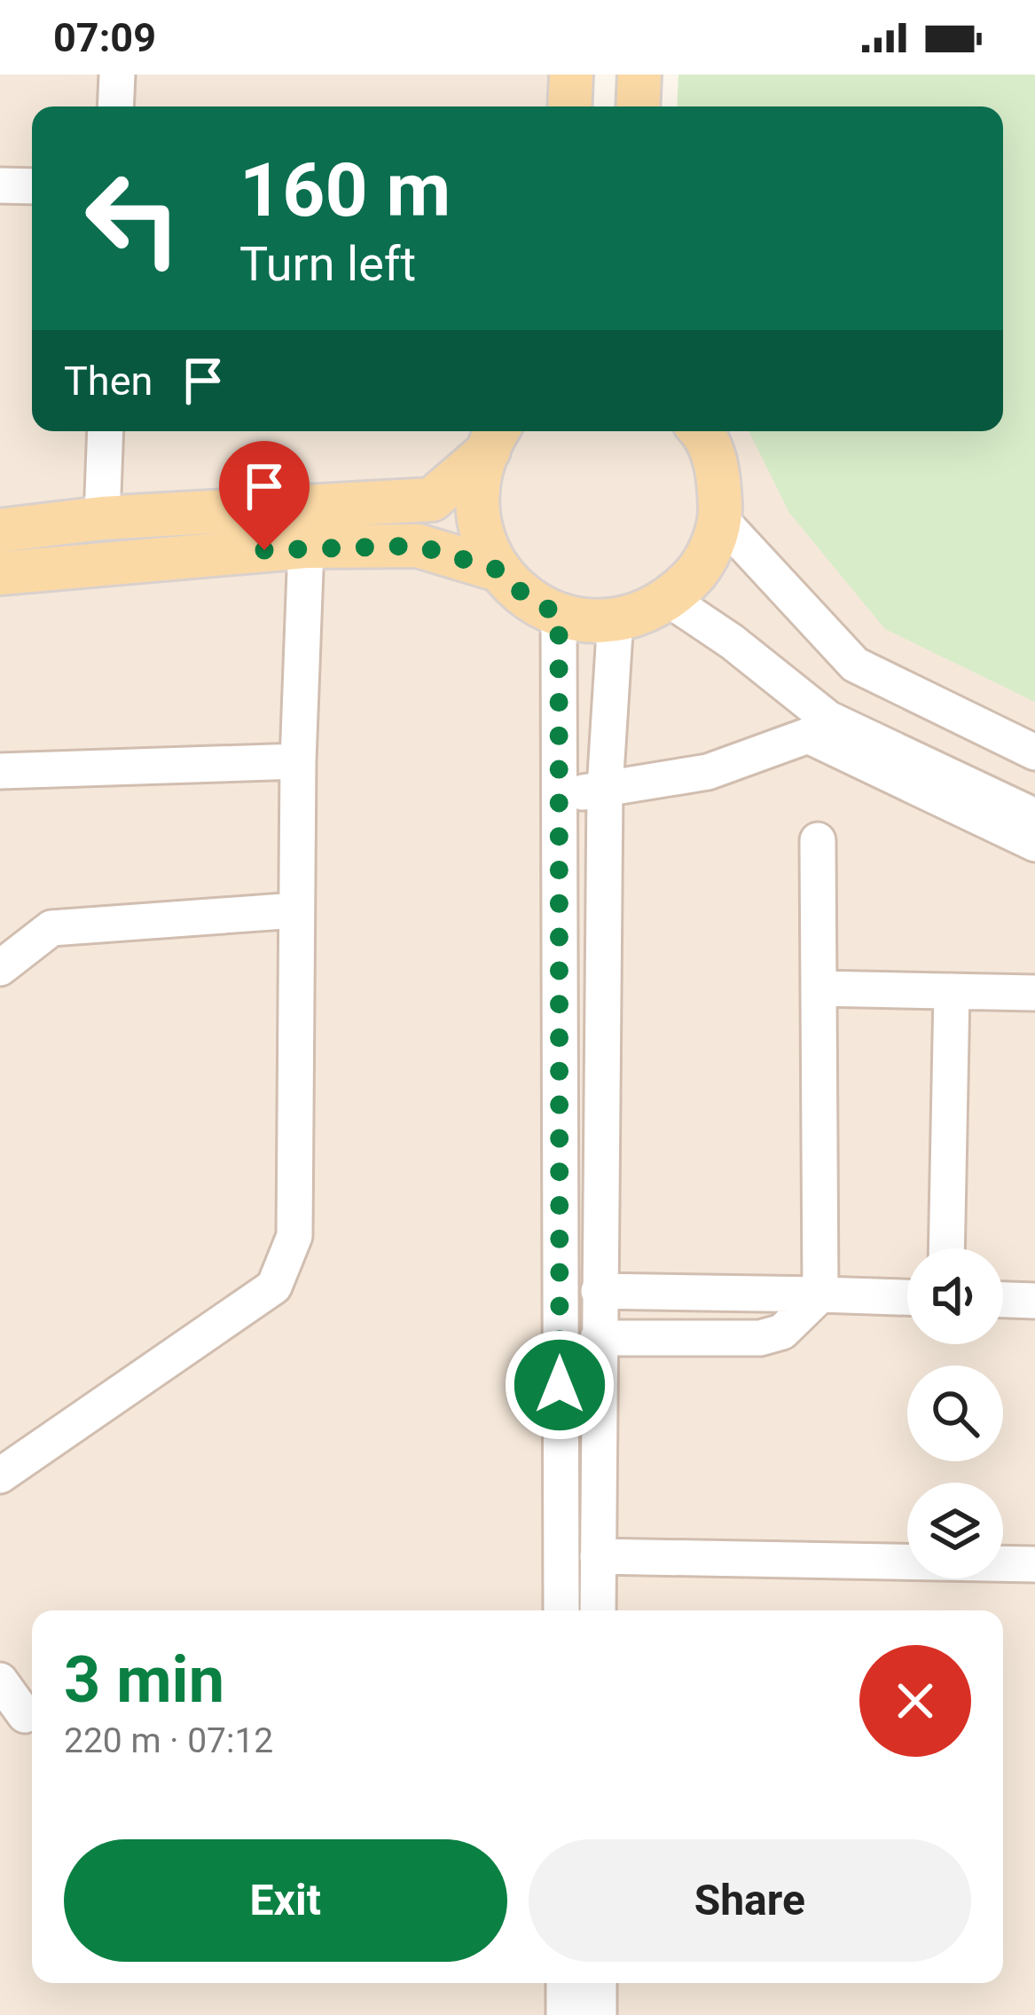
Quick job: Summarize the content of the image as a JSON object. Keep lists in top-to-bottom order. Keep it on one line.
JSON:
{"page":{"status":"07:09","turn":["160 m","Turn left"],"then":"Then","heading":["3 min","220 m · 07:12"],"buttons":["Exit","Share"]}}
